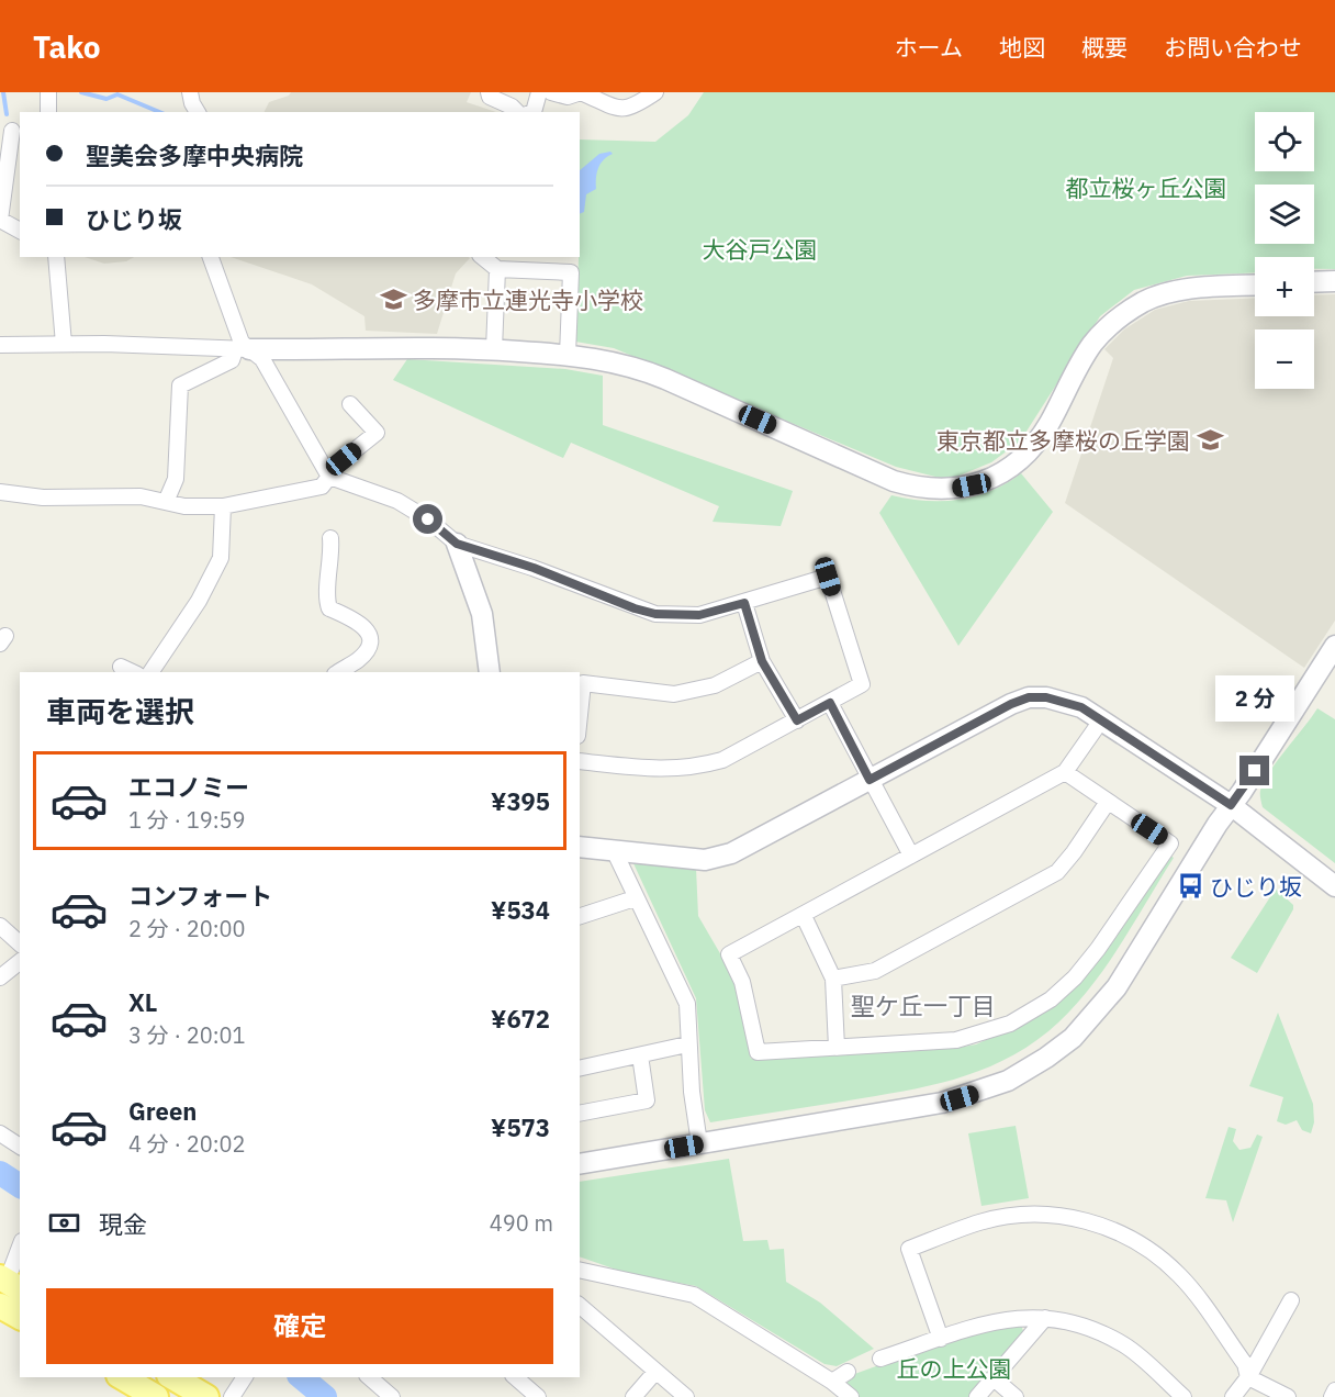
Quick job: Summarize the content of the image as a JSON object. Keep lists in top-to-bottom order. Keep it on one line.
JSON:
{"districts":["聖ケ丘一丁目"],"parks":["都立桜ヶ丘公園","大谷戸公園","丘の上公園"],"places":{"school or university":["多摩市立連光寺小学校","東京都立多摩桜の丘学園"],"bus stop":["ひじり坂"]},"page":{"header":"Tako","nav":["ホーム","地図","概要","お問い合わせ"],"map_buttons":["+","−"],"banner":["聖美会多摩中央病院","ひじり坂"],"heading":"車両を選択","bubble":"2 分","list":[{"name":"エコノミー","note":"1 分 · 19:59","value":"¥395"},{"name":"コンフォート","note":"2 分 · 20:00","value":"¥534"},{"name":"XL","note":"3 分 · 20:01","value":"¥672"},{"name":"Green","note":"4 分 · 20:02","value":"¥573"}],"pay":["現金","490 m"],"buttons":"確定"}}
